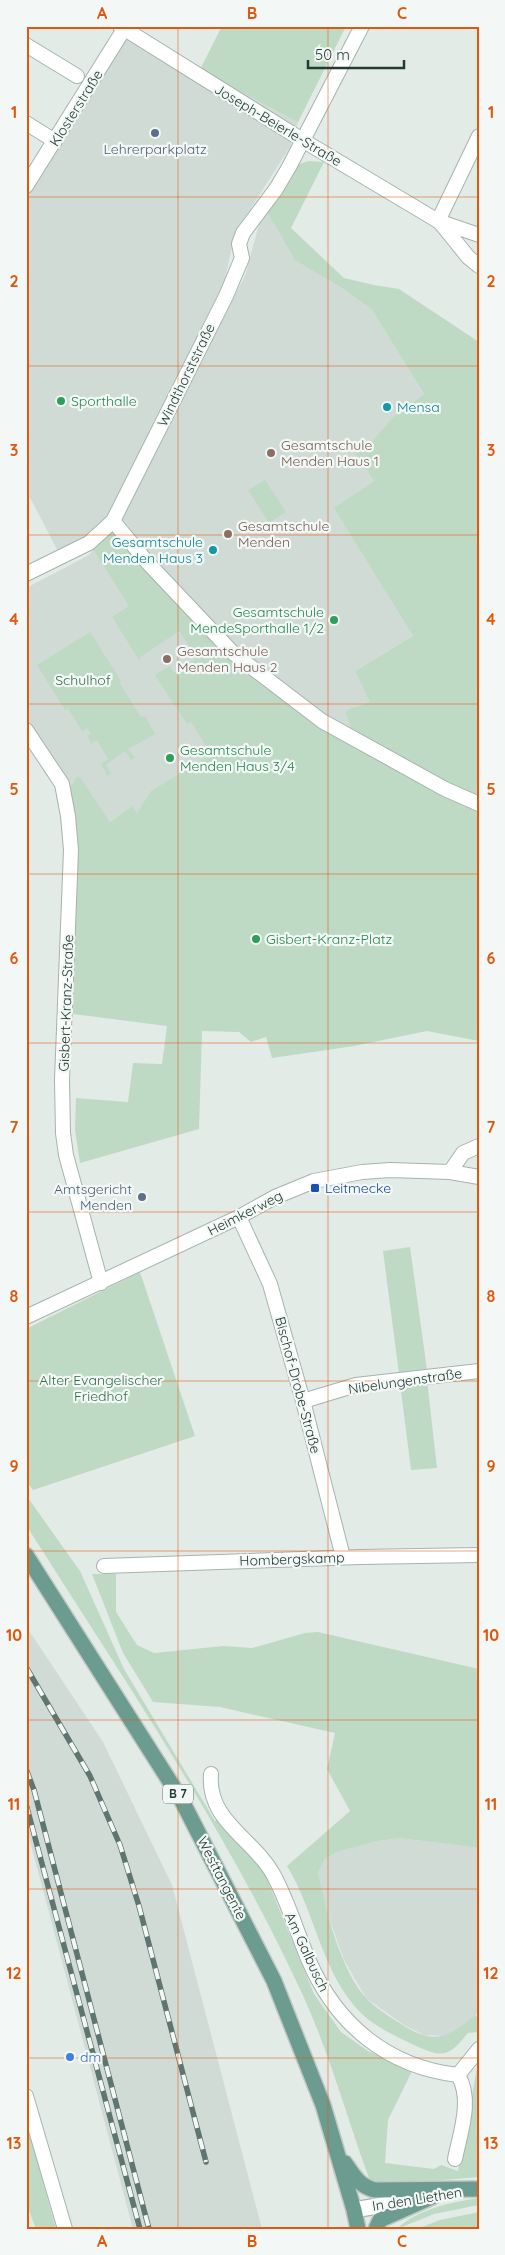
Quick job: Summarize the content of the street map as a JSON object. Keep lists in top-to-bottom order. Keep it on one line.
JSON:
{"streets":{"main road":["B 7","Westtangente"],"street":["Klosterstraße","Joseph-Beierle-Straße","Windthorststraße","Gisbert-Kranz-Straße","Heimkerweg","Nibelungenstraße","Bischof-Drobe-Straße","Hombergskamp","Am Galbusch","In den Liethen"]},"crossings":[["Klosterstraße","Joseph-Beierle-Straße"],["Joseph-Beierle-Straße","Windthorststraße"],["Gisbert-Kranz-Straße","Heimkerweg"],["Heimkerweg","Bischof-Drobe-Straße"],["Nibelungenstraße","Bischof-Drobe-Straße"],["Bischof-Drobe-Straße","Hombergskamp"],["Westtangente","In den Liethen"]],"parks":["Schulhof","Alter Evangelischer Friedhof"],"places":{"other":["Lehrerparkplatz","Sporthalle","Mensa","Gesamtschule Menden Haus 1","Gesamtschule Menden","Gesamtschule Menden Haus 3","Gesamtschule MendeSporthalle 1/2","Gesamtschule Menden Haus 2","Gesamtschule Menden Haus 3/4","Gisbert-Kranz-Platz","Amtsgericht Menden","dm"],"transit":["Leitmecke"]},"scale_bar":"50 m","grid":{"columns":["A","B","C"],"rows":["1","2","3","4","5","6","7","8","9","10","11","12","13"]}}
